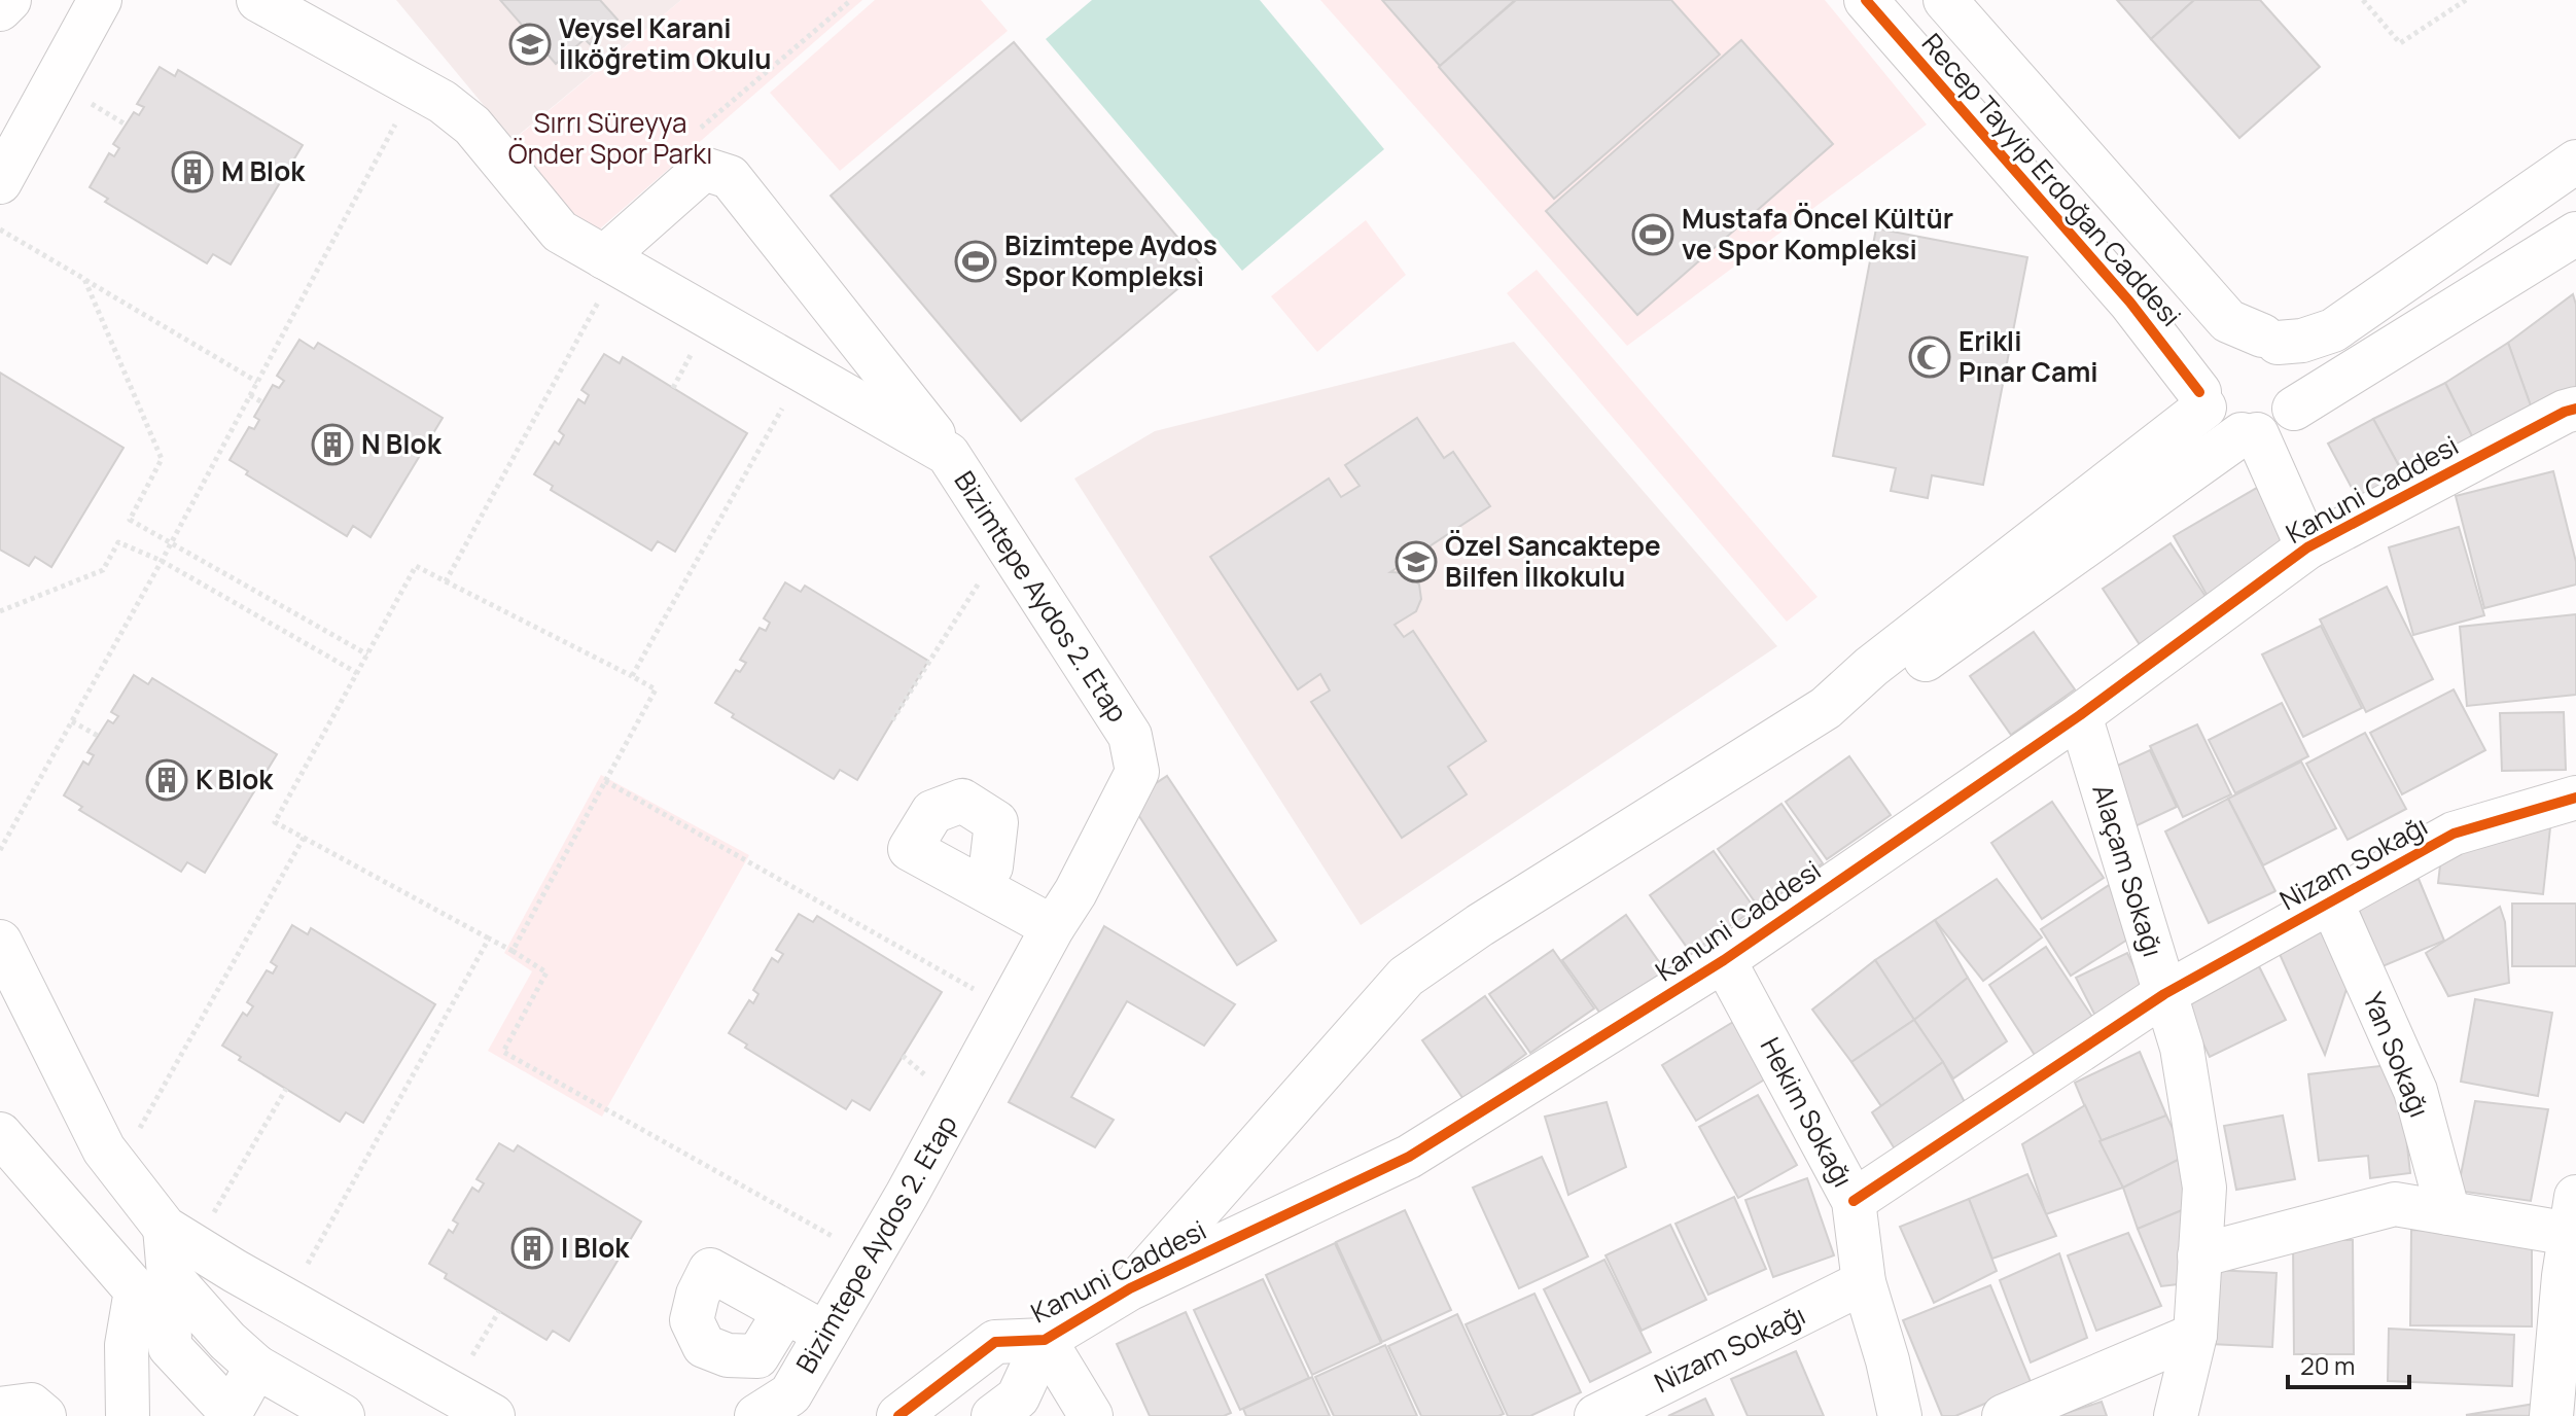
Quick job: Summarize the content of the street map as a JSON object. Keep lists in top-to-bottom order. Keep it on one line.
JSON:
{"streets":{"street":["Recep Tayyip Erdoğan Caddesi","Kanuni Caddesi","Bizimtepe Aydos 2. Etap","Nizam Sokağı","Alaçam Sokağı","Yan Sokağı","Hekim Sokağı"]},"crossings":[["Kanuni Caddesi","Alaçam Sokağı"],["Kanuni Caddesi","Hekim Sokağı"],["Nizam Sokağı","Alaçam Sokağı"],["Nizam Sokağı","Yan Sokağı"],["Nizam Sokağı","Hekim Sokağı"]],"parks":["Sırrı Süreyya Önder Spor Parkı"],"places":{"school or university":["Veysel Karani İlköğretim Okulu","Özel Sancaktepe Bilfen İlkokulu"],"building":["M Blok","N Blok","K Blok","I Blok"],"sports":["Mustafa Öncel Kültür ve Spor Kompleksi","Bizimtepe Aydos Spor Kompleksi"],"mosque":["Erikli Pınar Cami"]},"scale_bar":"20 m"}
